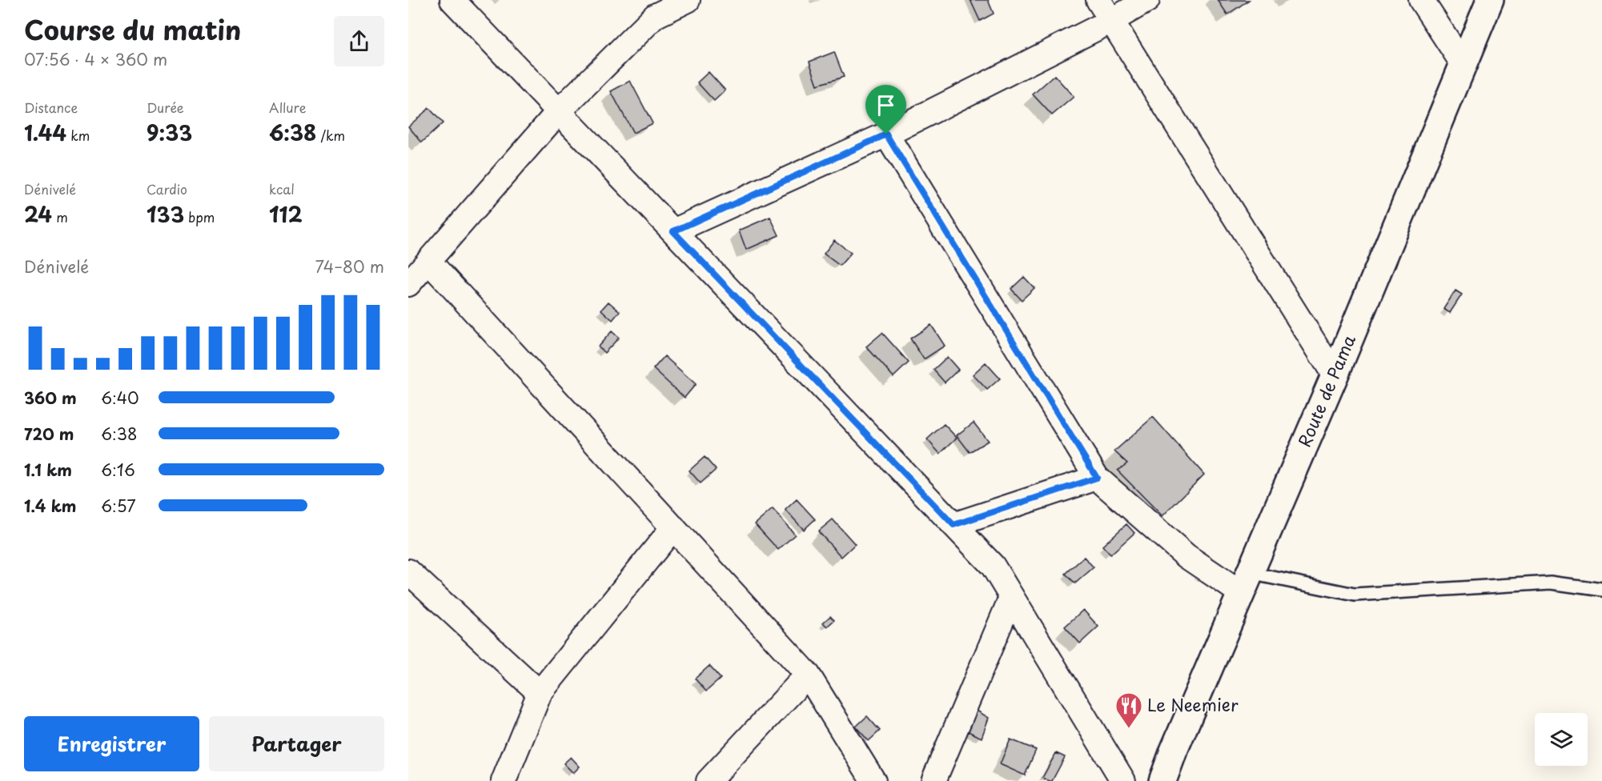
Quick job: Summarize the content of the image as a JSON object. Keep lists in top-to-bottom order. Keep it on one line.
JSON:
{"streets":{"highway":["Route de Pama"]},"places":{"restaurant":["Le Neemier"]},"page":{"heading":["Course du matin","07:56 · 4 × 360 m"],"stats":[["Distance","1.44 km"],["Durée","9:33"],["Allure","6:38 /km"],["Dénivelé","24 m"],["Cardio","133 bpm"],["kcal","112"]],"chart":["Dénivelé","74–80 m"],"list":[{"name":"360 m","note":"6:40"},{"name":"720 m","note":"6:38"},{"name":"1.1 km","note":"6:16"},{"name":"1.4 km","note":"6:57"}],"buttons":["Enregistrer","Partager"]}}
